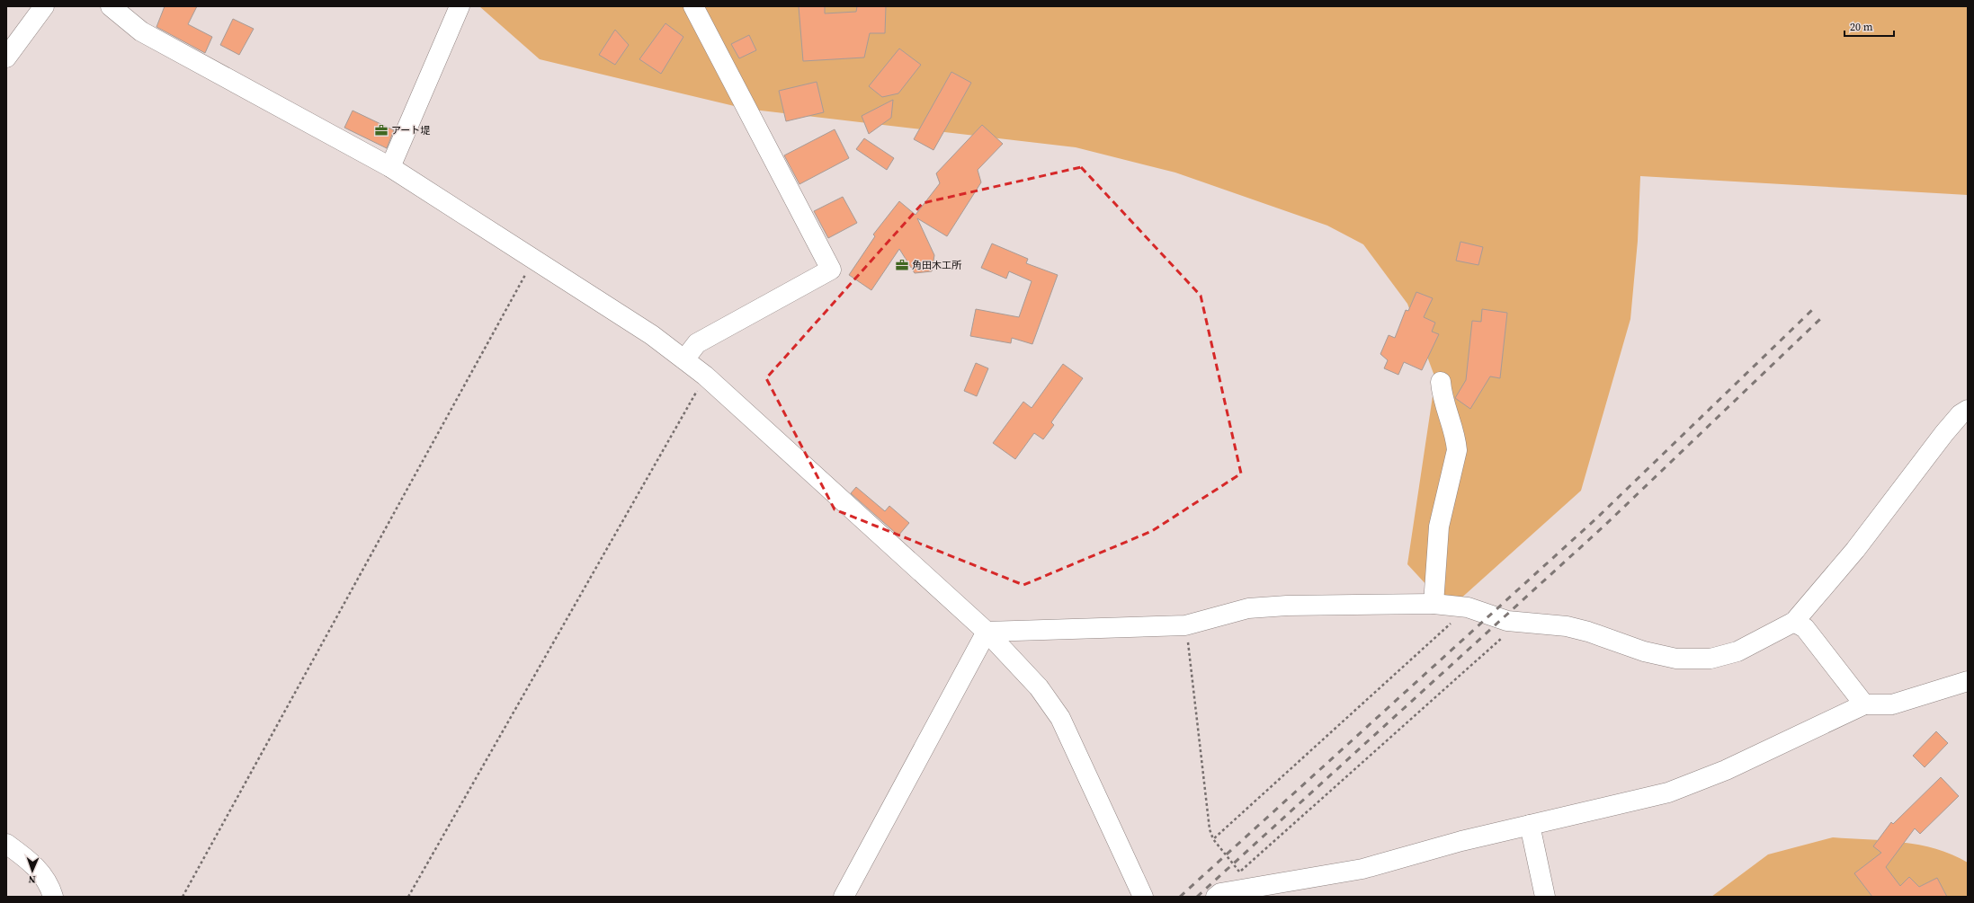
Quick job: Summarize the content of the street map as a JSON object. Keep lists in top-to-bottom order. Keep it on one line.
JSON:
{"places":{"office":["アート堤","角田木工所"]},"scale_bar":"20 m","north":"bottom"}
